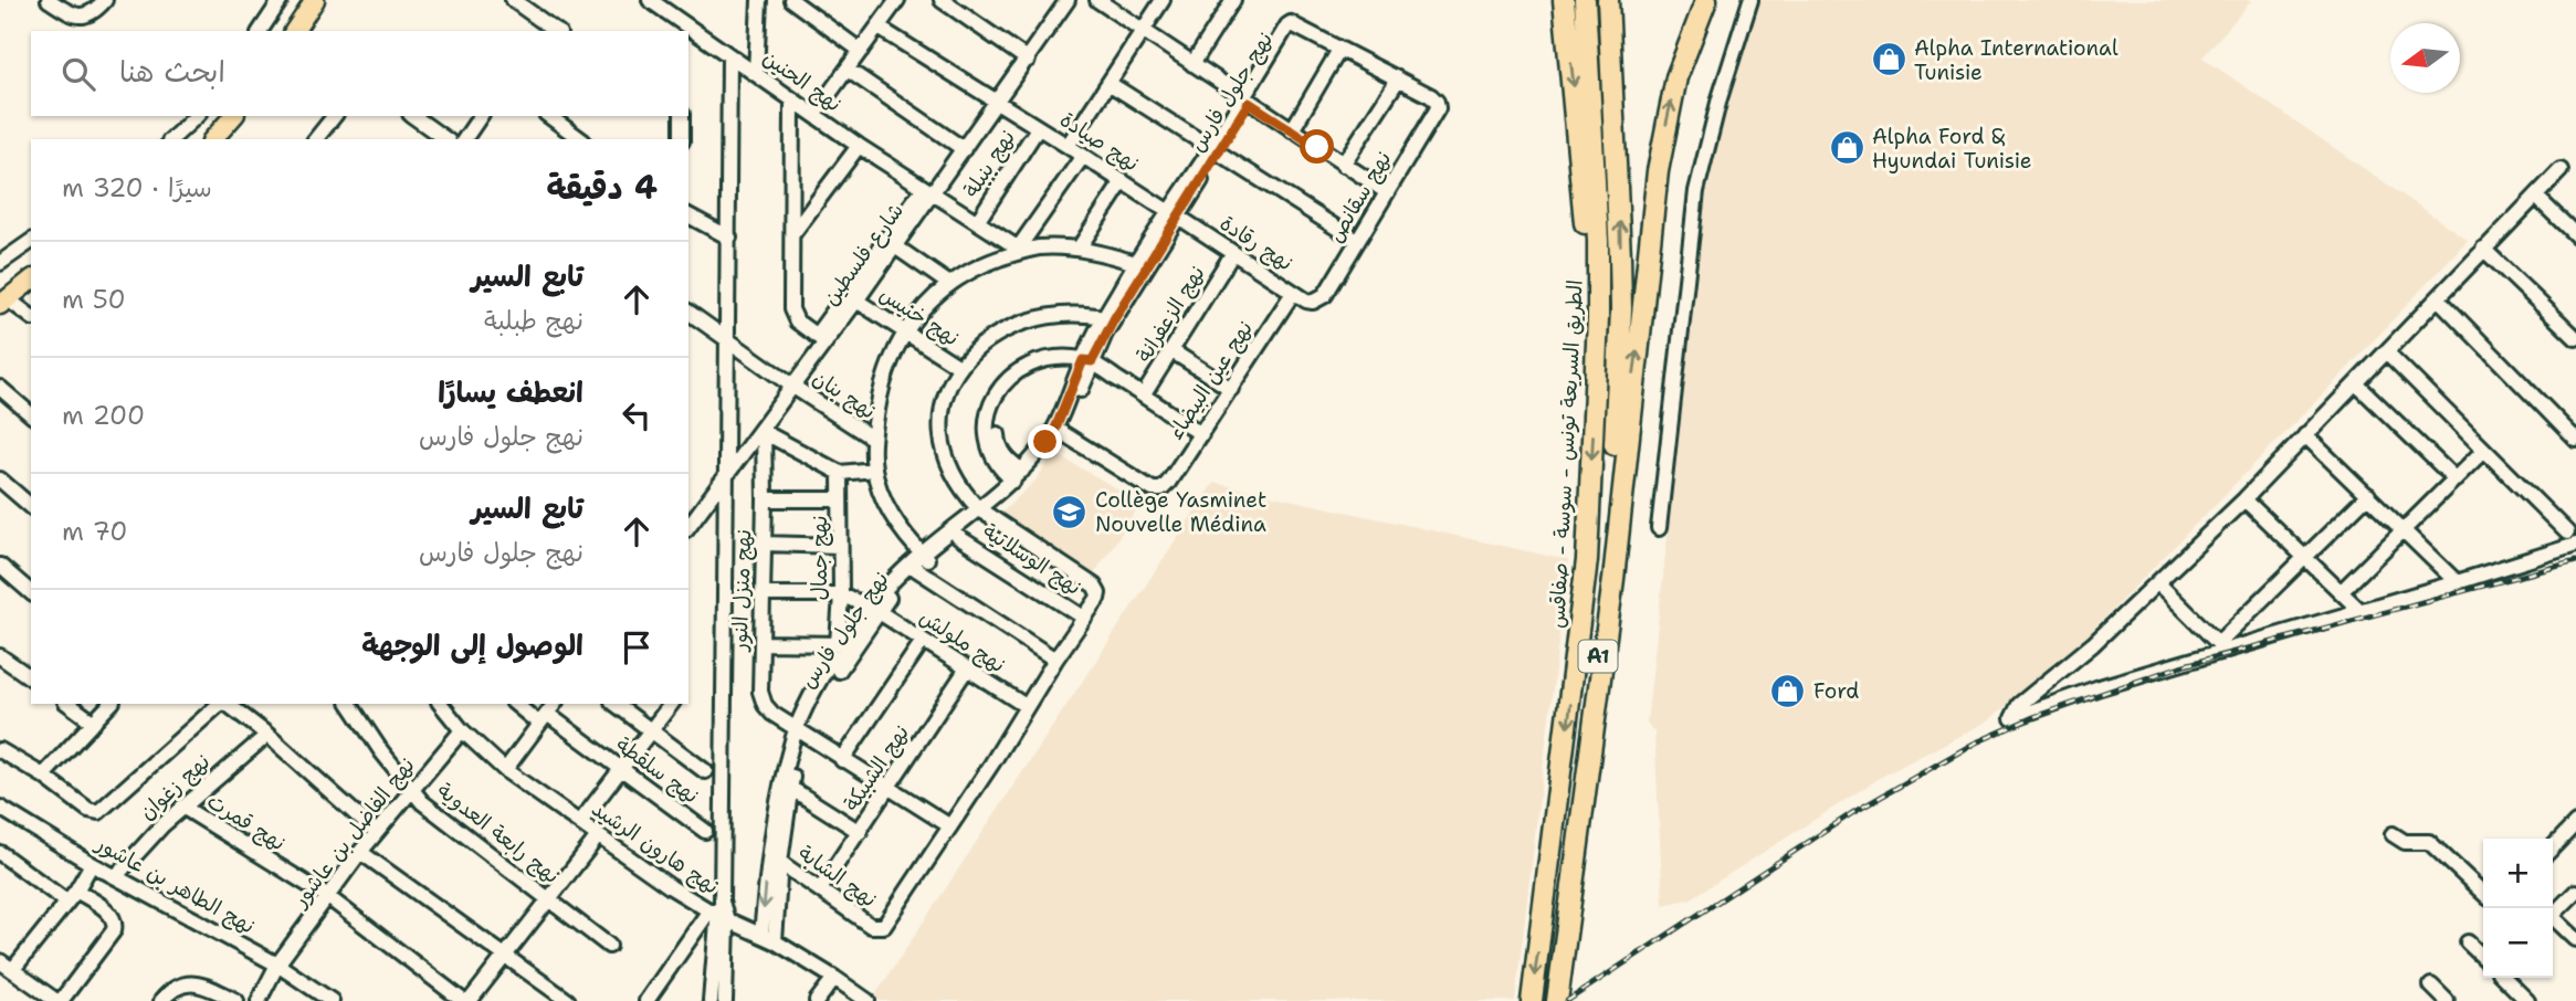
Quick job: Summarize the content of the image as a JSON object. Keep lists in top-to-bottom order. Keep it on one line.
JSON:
{"streets":{"highway":["الطريق السريعة تونس - سوسة - صفاقس","A1"],"street":["نهج الحنين","نهج جلول فارس","نهج صيادة","نهج بنبلة","نهج سقانص","نهج رقادة","شارع فلسطين","نهج الزعفرانة","نهج خنيس","نهج عين البيضاء","نهج بنان","نهج جمال","نهج الوسلاتية","نهج منزل النور","نهج ملولش","نهج الشبيكة","نهج سلقطة","نهج زغوان","نهج قمرت","نهج الفاضل بن عاشور","نهج رابعة العدوية","نهج هارون الرشيد","نهج الشابة","نهج الطاهر بن عاشور"]},"crossings":[["نهج الحنين","نهج بنبلة"],["نهج الحنين","شارع فلسطين"],["نهج جلول فارس","نهج صيادة"],["نهج جلول فارس","نهج رقادة"],["نهج جلول فارس","نهج عين البيضاء"],["نهج جلول فارس","نهج جمال"],["نهج جلول فارس","نهج الوسلاتية"],["نهج جلول فارس","نهج منزل النور"],["نهج جلول فارس","نهج ملولش"],["نهج جلول فارس","نهج هارون الرشيد"],["نهج جلول فارس","نهج الشابة"],["نهج صيادة","نهج بنبلة"],["نهج صيادة","نهج رقادة"],["نهج صيادة","شارع فلسطين"],["نهج سقانص","نهج رقادة"],["نهج رقادة","نهج الزعفرانة"],["نهج رقادة","نهج عين البيضاء"],["شارع فلسطين","نهج خنيس"],["شارع فلسطين","نهج بنان"],["شارع فلسطين","نهج منزل النور"],["نهج جمال","نهج ملولش"],["نهج ملولش","نهج الشبيكة"],["نهج الشبيكة","نهج الشابة"],["نهج زغوان","نهج قمرت"],["نهج زغوان","نهج الطاهر بن عاشور"],["نهج قمرت","نهج الفاضل بن عاشور"],["نهج الفاضل بن عاشور","نهج رابعة العدوية"],["نهج الفاضل بن عاشور","نهج هارون الرشيد"],["نهج الفاضل بن عاشور","نهج الطاهر بن عاشور"]],"places":{"shop":["Alpha International Tunisie","Alpha Ford & Hyundai Tunisie","Ford"],"school or university":["Collège Yasminet Nouvelle Médina"]},"north":"left","page":{"search":"ابحث هنا","heading":["4 دقيقة","سيرًا · 320 m"],"list":[["تابع السير","نهج طبلبة","50 m"],["انعطف يسارًا","نهج جلول فارس","200 m"],["تابع السير","نهج جلول فارس","70 m"],"الوصول إلى الوجهة"],"map_buttons":["+","−"]}}
